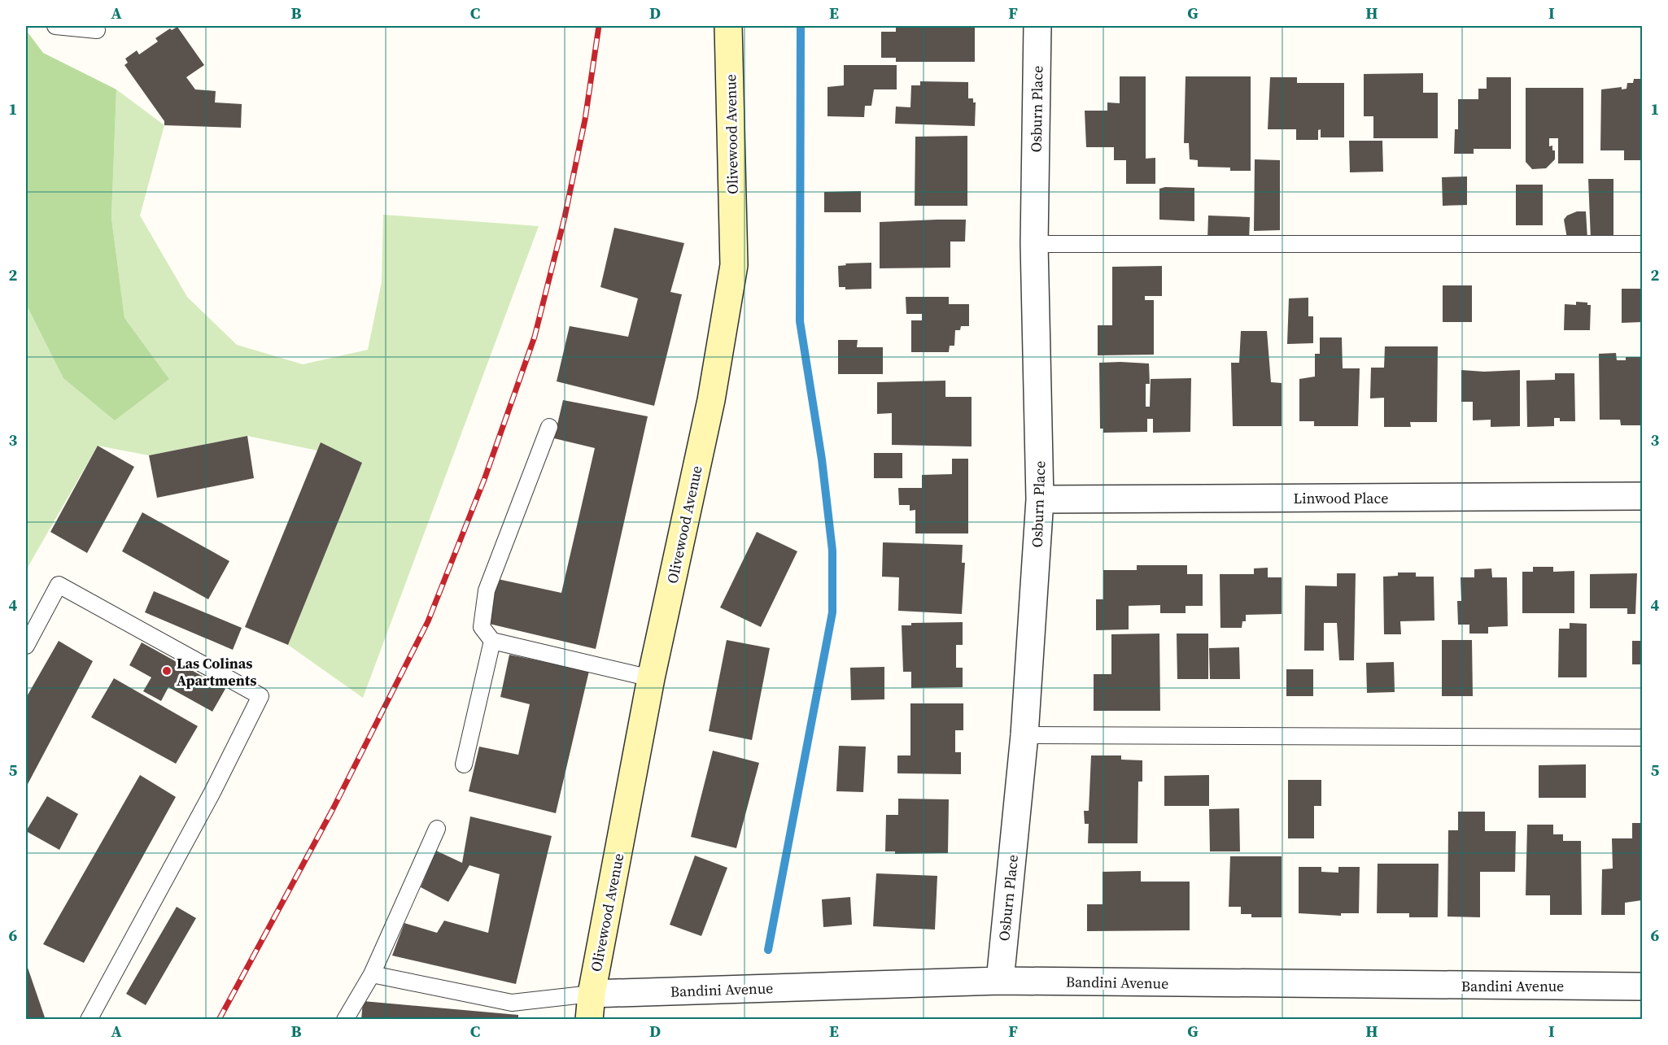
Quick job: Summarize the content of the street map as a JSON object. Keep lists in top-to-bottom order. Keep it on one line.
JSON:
{"streets":{"main road":["Olivewood Avenue"],"street":["Osburn Place","Linwood Place","Bandini Avenue"]},"crossings":[["Osburn Place","Linwood Place"],["Osburn Place","Bandini Avenue"],["Olivewood Avenue","Bandini Avenue"]],"places":["Las Colinas Apartments"],"grid":{"columns":["A","B","C","D","E","F","G","H","I"],"rows":["1","2","3","4","5","6"]}}
